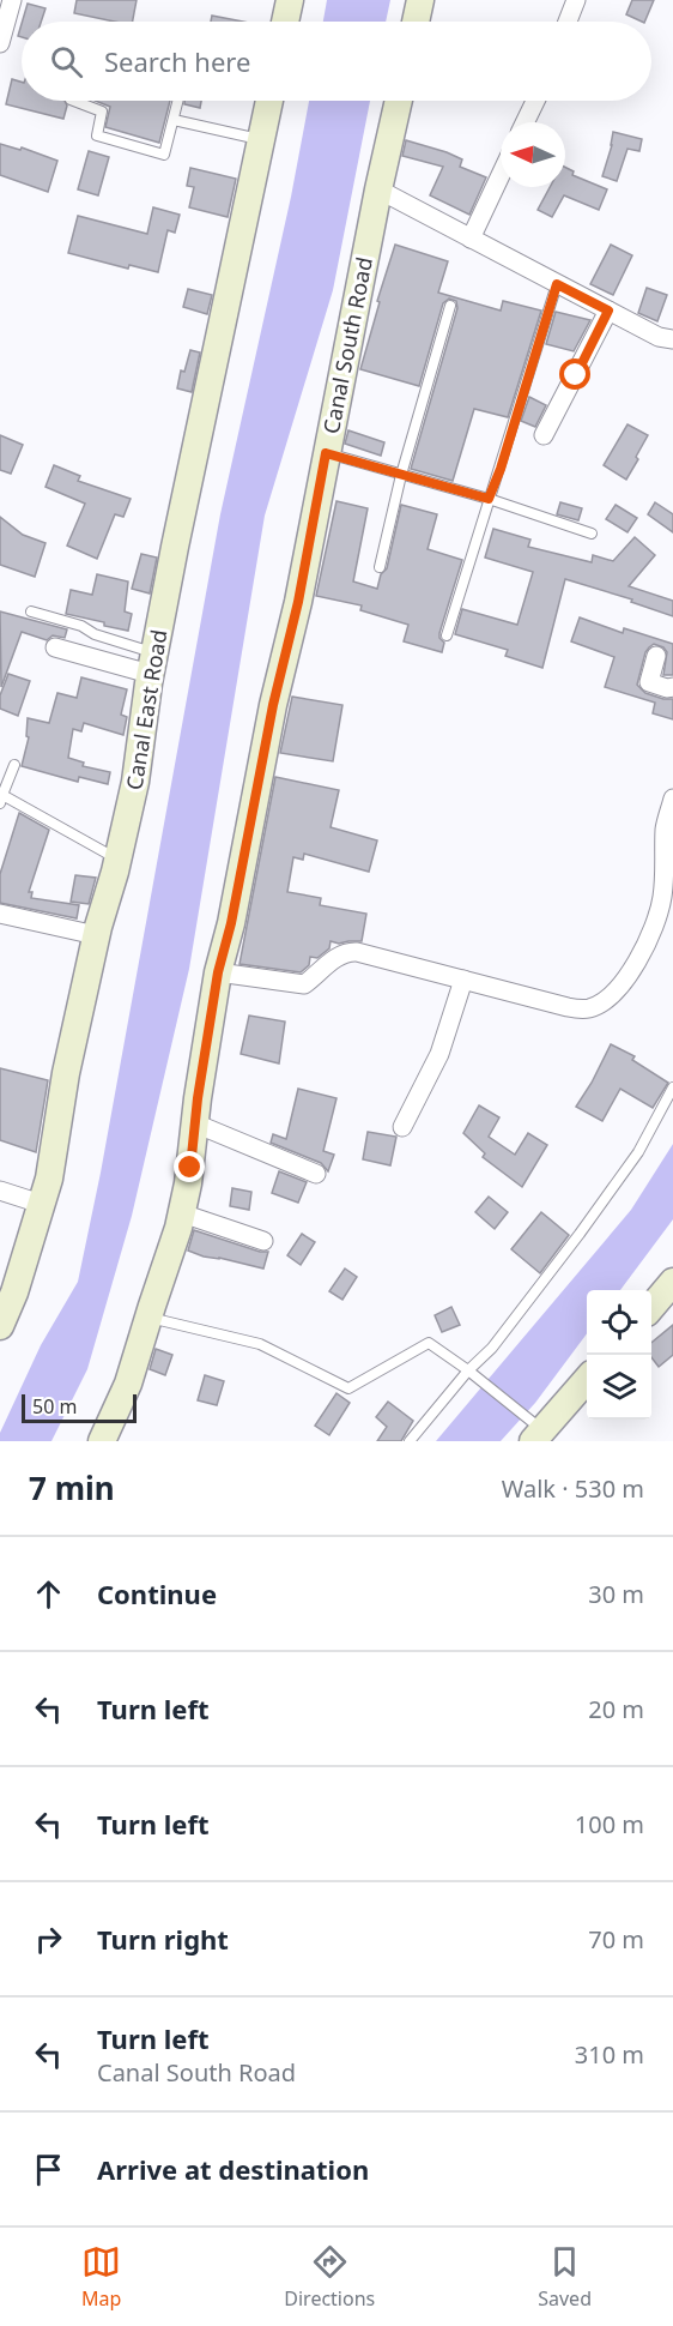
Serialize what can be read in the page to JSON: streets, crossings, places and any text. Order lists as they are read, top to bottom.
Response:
{
  "streets": {
    "street": ["Canal South Road", "Canal East Road"]
  },
  "scale_bar": "50 m",
  "north": "left",
  "page": {
    "search": "Search here",
    "scale": "50 m",
    "heading": ["7 min", "Walk · 530 m"],
    "list": [
      ["Continue", "30 m"],
      ["Turn left", "20 m"],
      ["Turn left", "100 m"],
      ["Turn right", "70 m"],
      ["Turn left", "Canal South Road", "310 m"],
      "Arrive at destination"
    ],
    "nav": ["Map", "Directions", "Saved"]
  }
}
